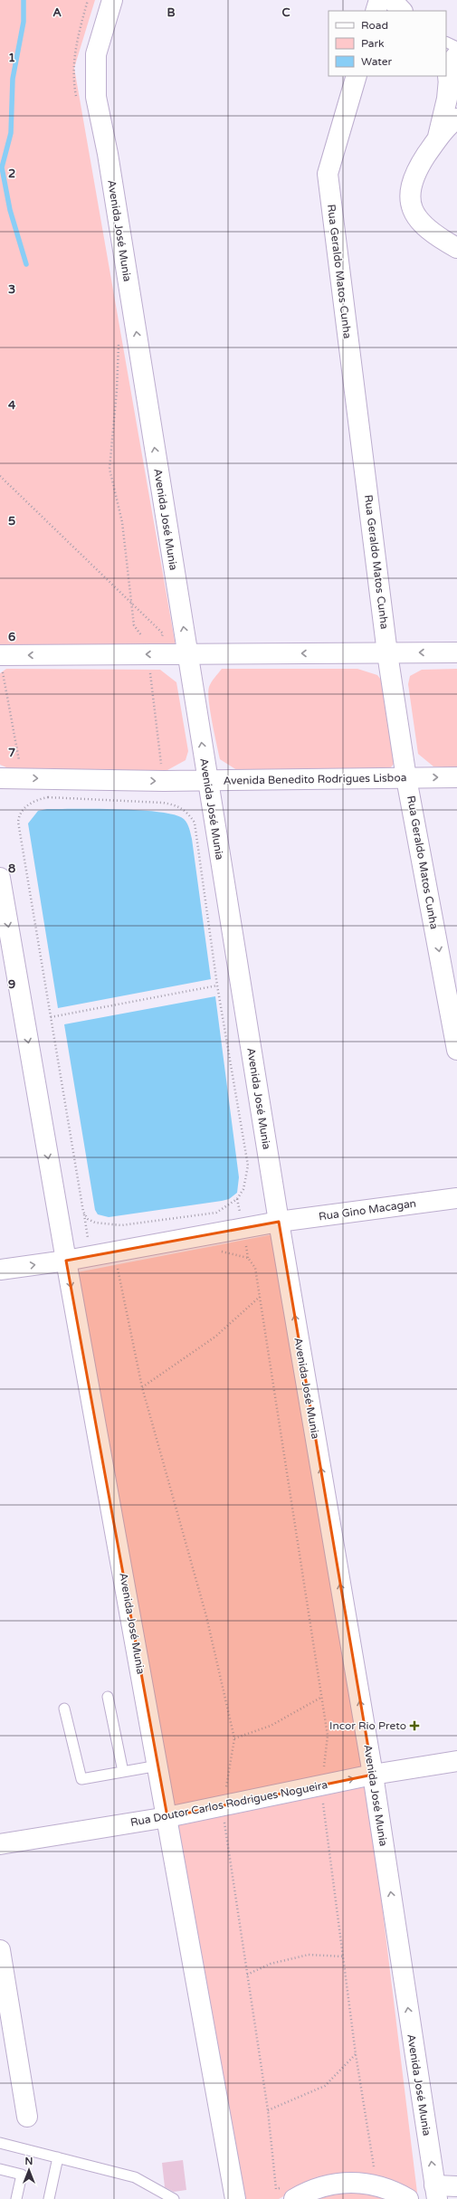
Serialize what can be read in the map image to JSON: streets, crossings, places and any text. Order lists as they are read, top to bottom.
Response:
{
  "streets": {
    "main road": [
      "Avenida José Munia",
      "Rua Geraldo Matos Cunha",
      "Avenida Benedito Rodrigues Lisboa",
      "Rua Gino Macagan",
      "Rua Doutor Carlos Rodrigues Nogueira"
    ]
  },
  "crossings": [
    ["Avenida José Munia", "Avenida Benedito Rodrigues Lisboa"],
    ["Avenida José Munia", "Rua Gino Macagan"],
    ["Avenida José Munia", "Rua Doutor Carlos Rodrigues Nogueira"],
    ["Rua Geraldo Matos Cunha", "Avenida Benedito Rodrigues Lisboa"]
  ],
  "places": {
    "health": ["Incor Rio Preto"]
  },
  "legend": ["Road", "Park", "Water"],
  "north": "top",
  "grid": {
    "columns": ["A", "B", "C"],
    "rows": [
      "1",
      "2",
      "3",
      "4",
      "5",
      "6",
      "7",
      "8",
      "9"
    ]
  }
}
